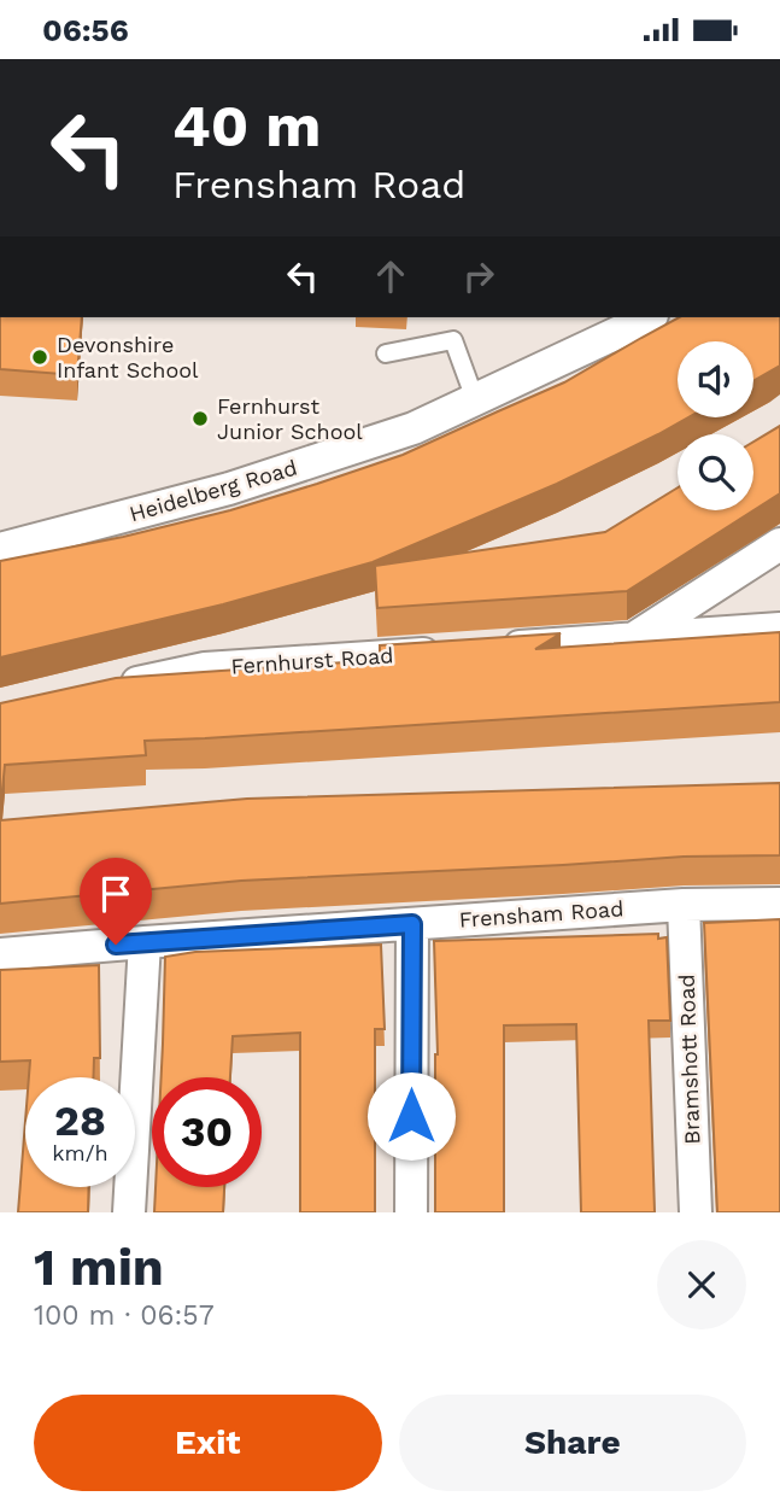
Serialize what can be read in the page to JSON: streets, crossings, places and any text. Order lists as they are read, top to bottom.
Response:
{
  "streets": {
    "street": [
      "Heidelberg Road",
      "Fernhurst Road",
      "Frensham Road",
      "Bramshott Road"
    ]
  },
  "crossings": [
    ["Frensham Road", "Bramshott Road"]
  ],
  "places": ["Devonshire Infant School", "Fernhurst Junior School"],
  "page": {
    "status": "06:56",
    "turn": ["40 m", "Frensham Road"],
    "speed": "28 km/h",
    "limit": "30",
    "heading": ["1 min", "100 m · 06:57"],
    "buttons": ["Exit", "Share"]
  }
}
